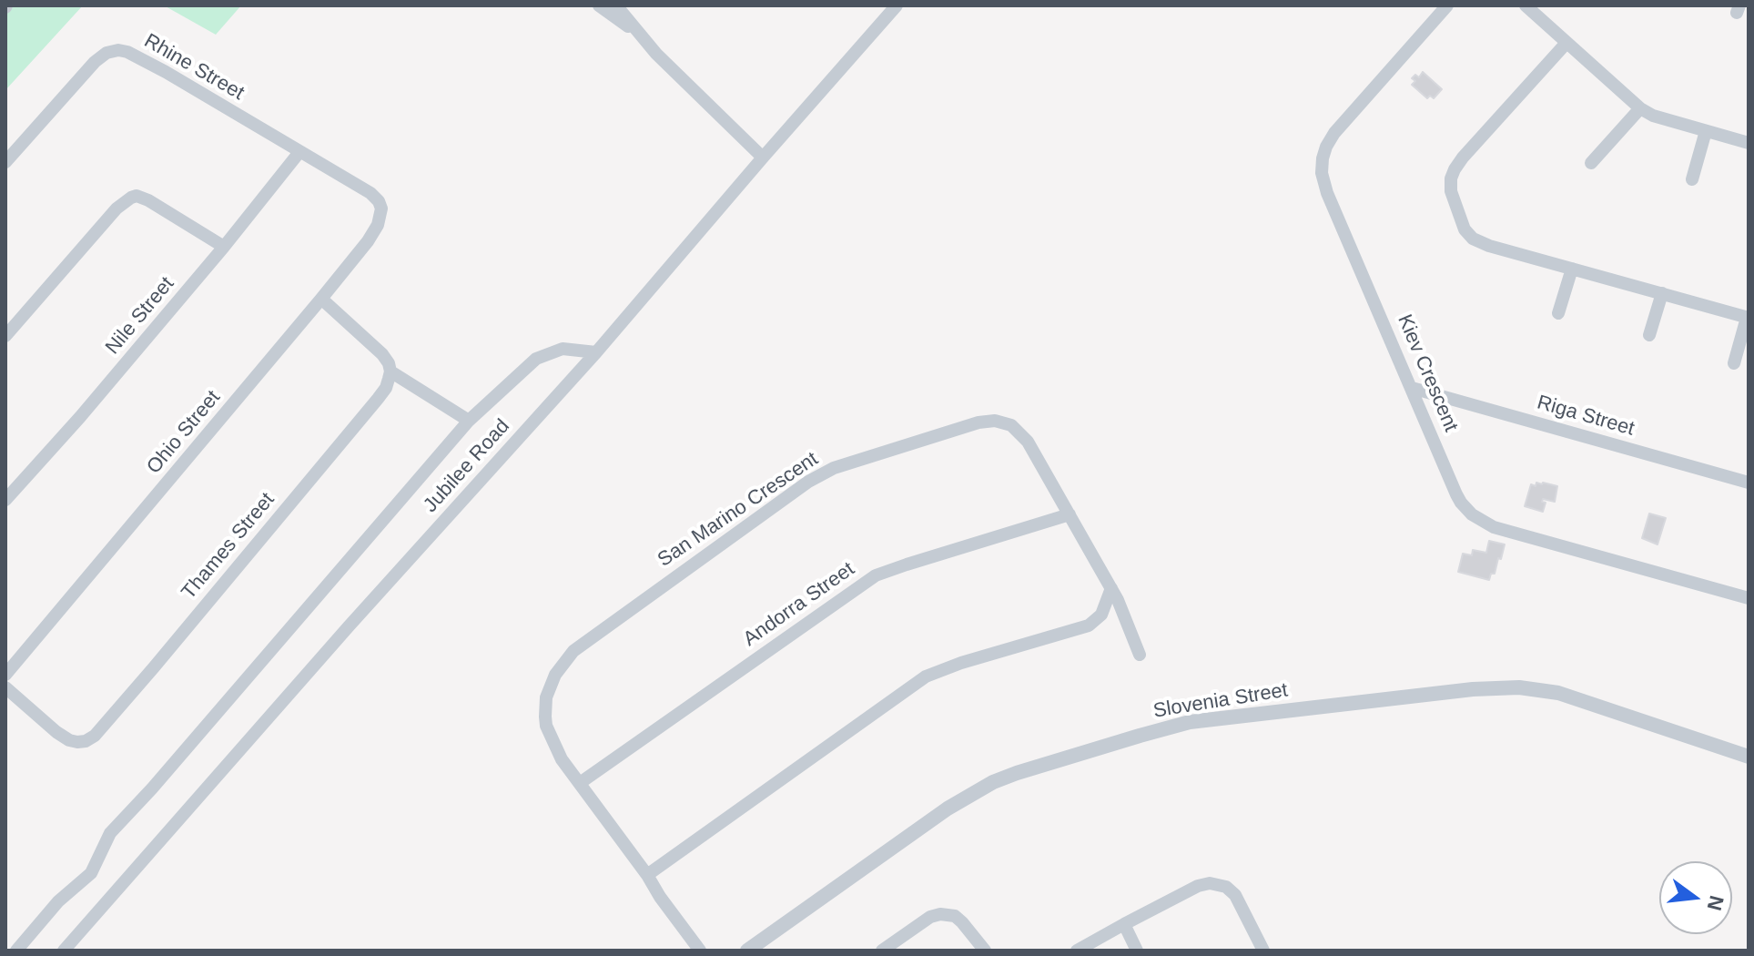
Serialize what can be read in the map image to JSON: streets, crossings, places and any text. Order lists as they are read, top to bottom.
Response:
{
  "streets": {
    "street": [
      "Rhine Street",
      "Nile Street",
      "Kiev Crescent",
      "Riga Street",
      "Ohio Street",
      "Jubilee Road",
      "San Marino Crescent",
      "Thames Street",
      "Andorra Street",
      "Slovenia Street"
    ]
  },
  "crossings": [
    ["Rhine Street", "Nile Street"],
    ["Rhine Street", "Ohio Street"],
    ["Kiev Crescent", "Riga Street"],
    ["San Marino Crescent", "Andorra Street"]
  ],
  "north": "right"
}
